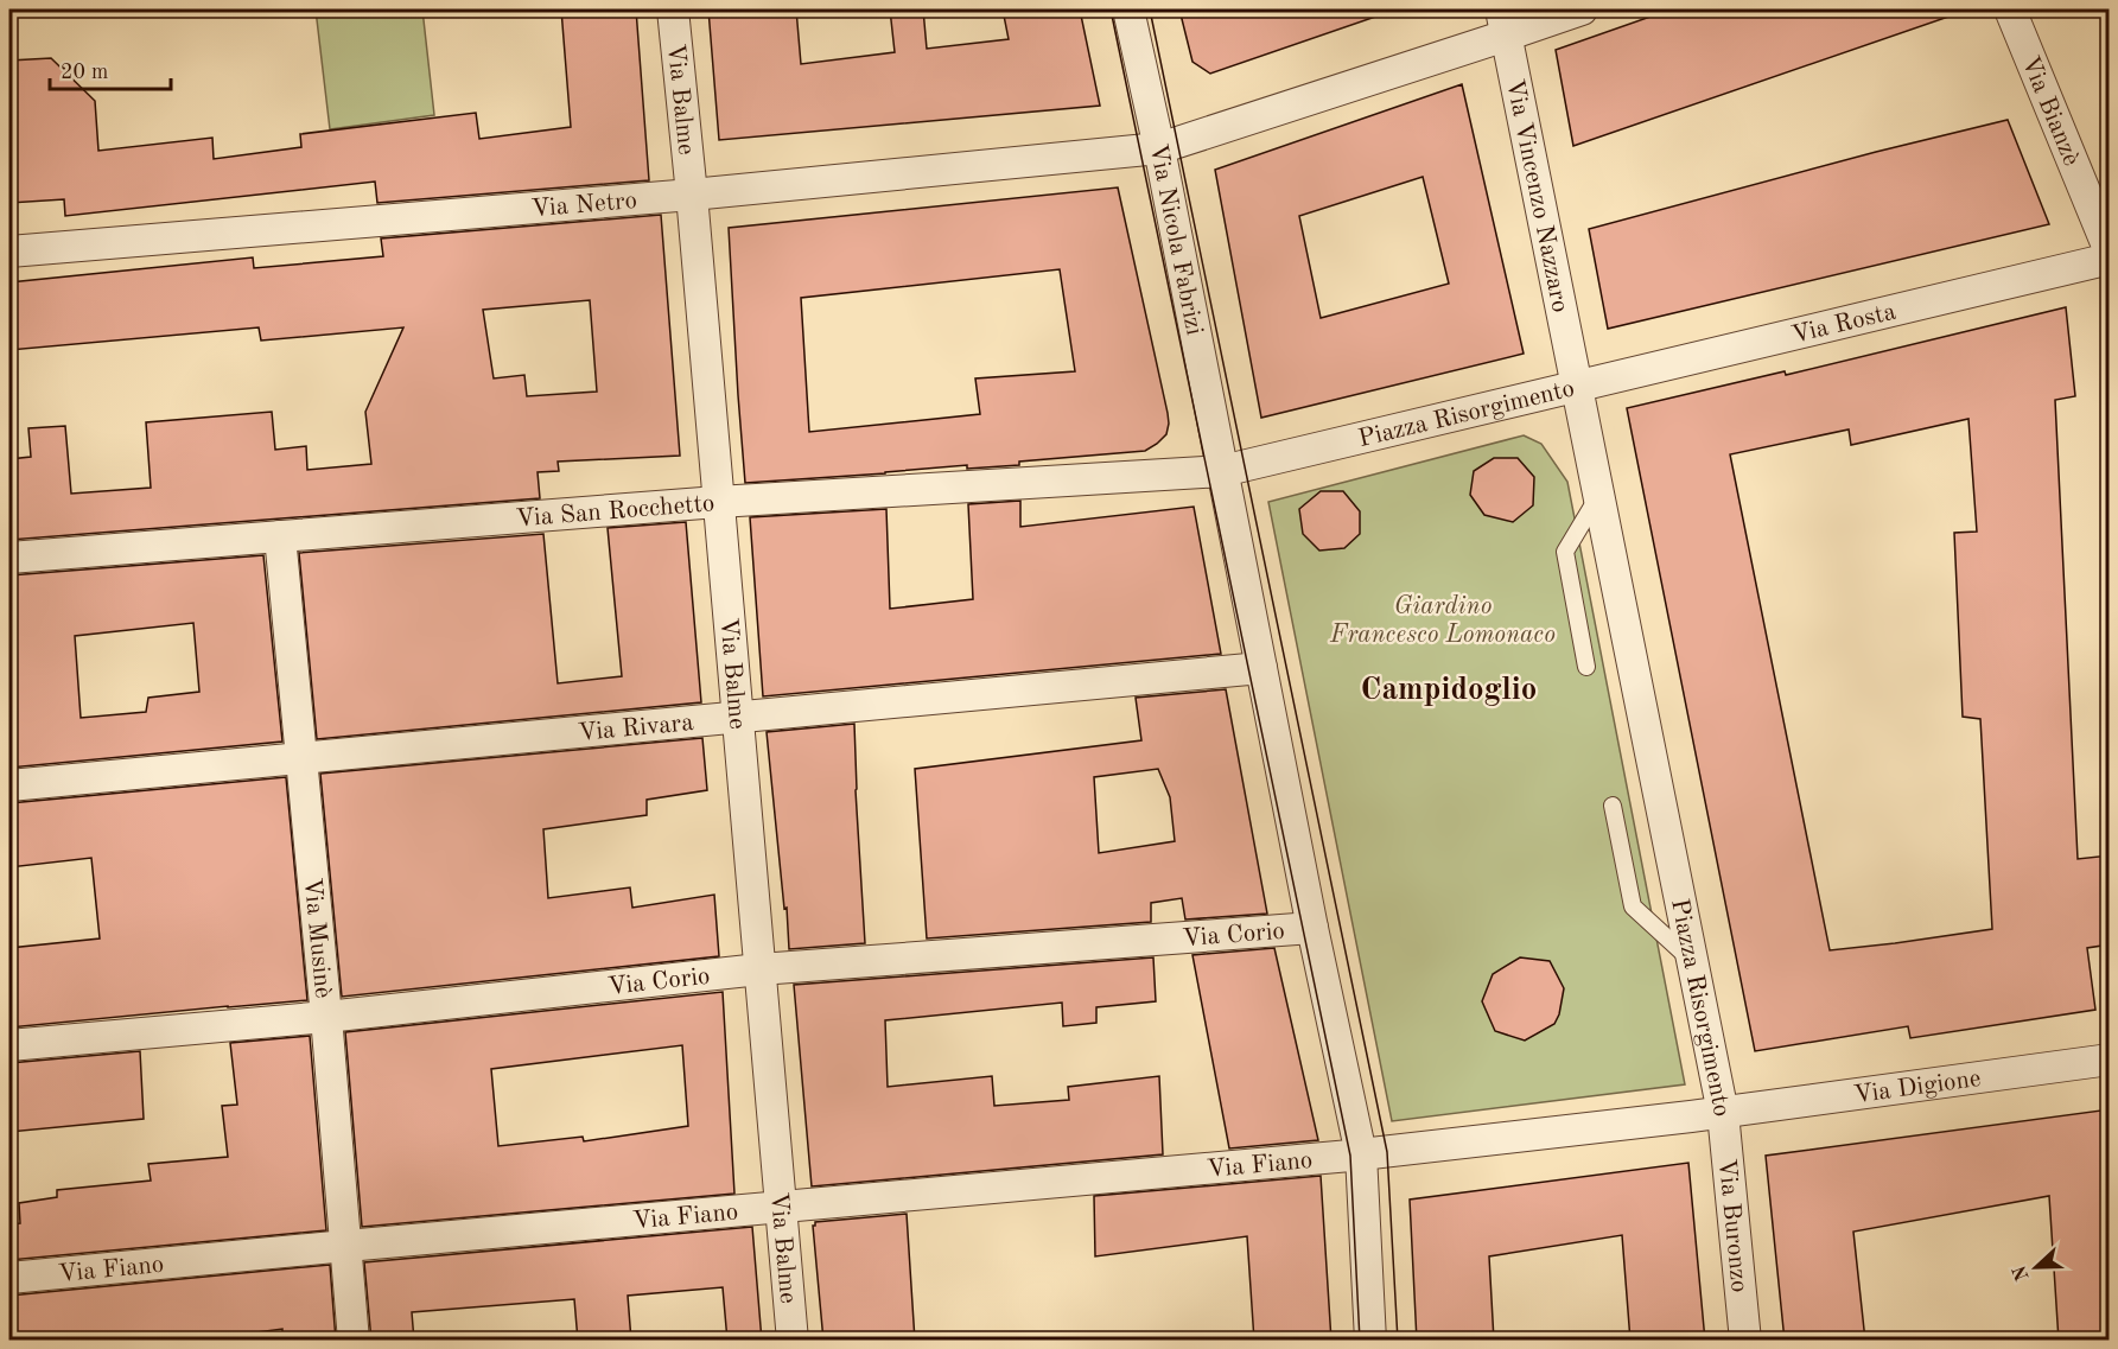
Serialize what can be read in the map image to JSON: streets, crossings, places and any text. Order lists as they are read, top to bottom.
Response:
{
  "streets": {
    "street": [
      "Via Balme",
      "Via Bianzè",
      "Via Vincenzo Nazzaro",
      "Via Netro",
      "Via Nicola Fabrizi",
      "Via Rosta",
      "Piazza Risorgimento",
      "Via San Rocchetto",
      "Via Rivara",
      "Via Corio",
      "Via Musinè",
      "Via Digione",
      "Via Fiano",
      "Via Buronzo"
    ]
  },
  "crossings": [
    ["Via Balme", "Via Netro"],
    ["Via Balme", "Via San Rocchetto"],
    ["Via Balme", "Via Rivara"],
    ["Via Balme", "Via Corio"],
    ["Via Balme", "Via Fiano"],
    ["Via Vincenzo Nazzaro", "Via Netro"],
    ["Via Vincenzo Nazzaro", "Via Rosta"],
    ["Via Vincenzo Nazzaro", "Piazza Risorgimento"],
    ["Via Netro", "Via Nicola Fabrizi"],
    ["Via Nicola Fabrizi", "Piazza Risorgimento"],
    ["Via Nicola Fabrizi", "Via San Rocchetto"],
    ["Via Rosta", "Piazza Risorgimento"],
    ["Piazza Risorgimento", "Via San Rocchetto"],
    ["Piazza Risorgimento", "Via Digione"],
    ["Piazza Risorgimento", "Via Fiano"],
    ["Piazza Risorgimento", "Via Buronzo"],
    ["Via San Rocchetto", "Via Musinè"],
    ["Via Rivara", "Via Musinè"],
    ["Via Corio", "Via Musinè"],
    ["Via Musinè", "Via Fiano"],
    ["Via Digione", "Via Buronzo"]
  ],
  "districts": ["Campidoglio"],
  "parks": ["Giardino Francesco Lomonaco"],
  "scale_bar": "20 m",
  "north": "left"
}
